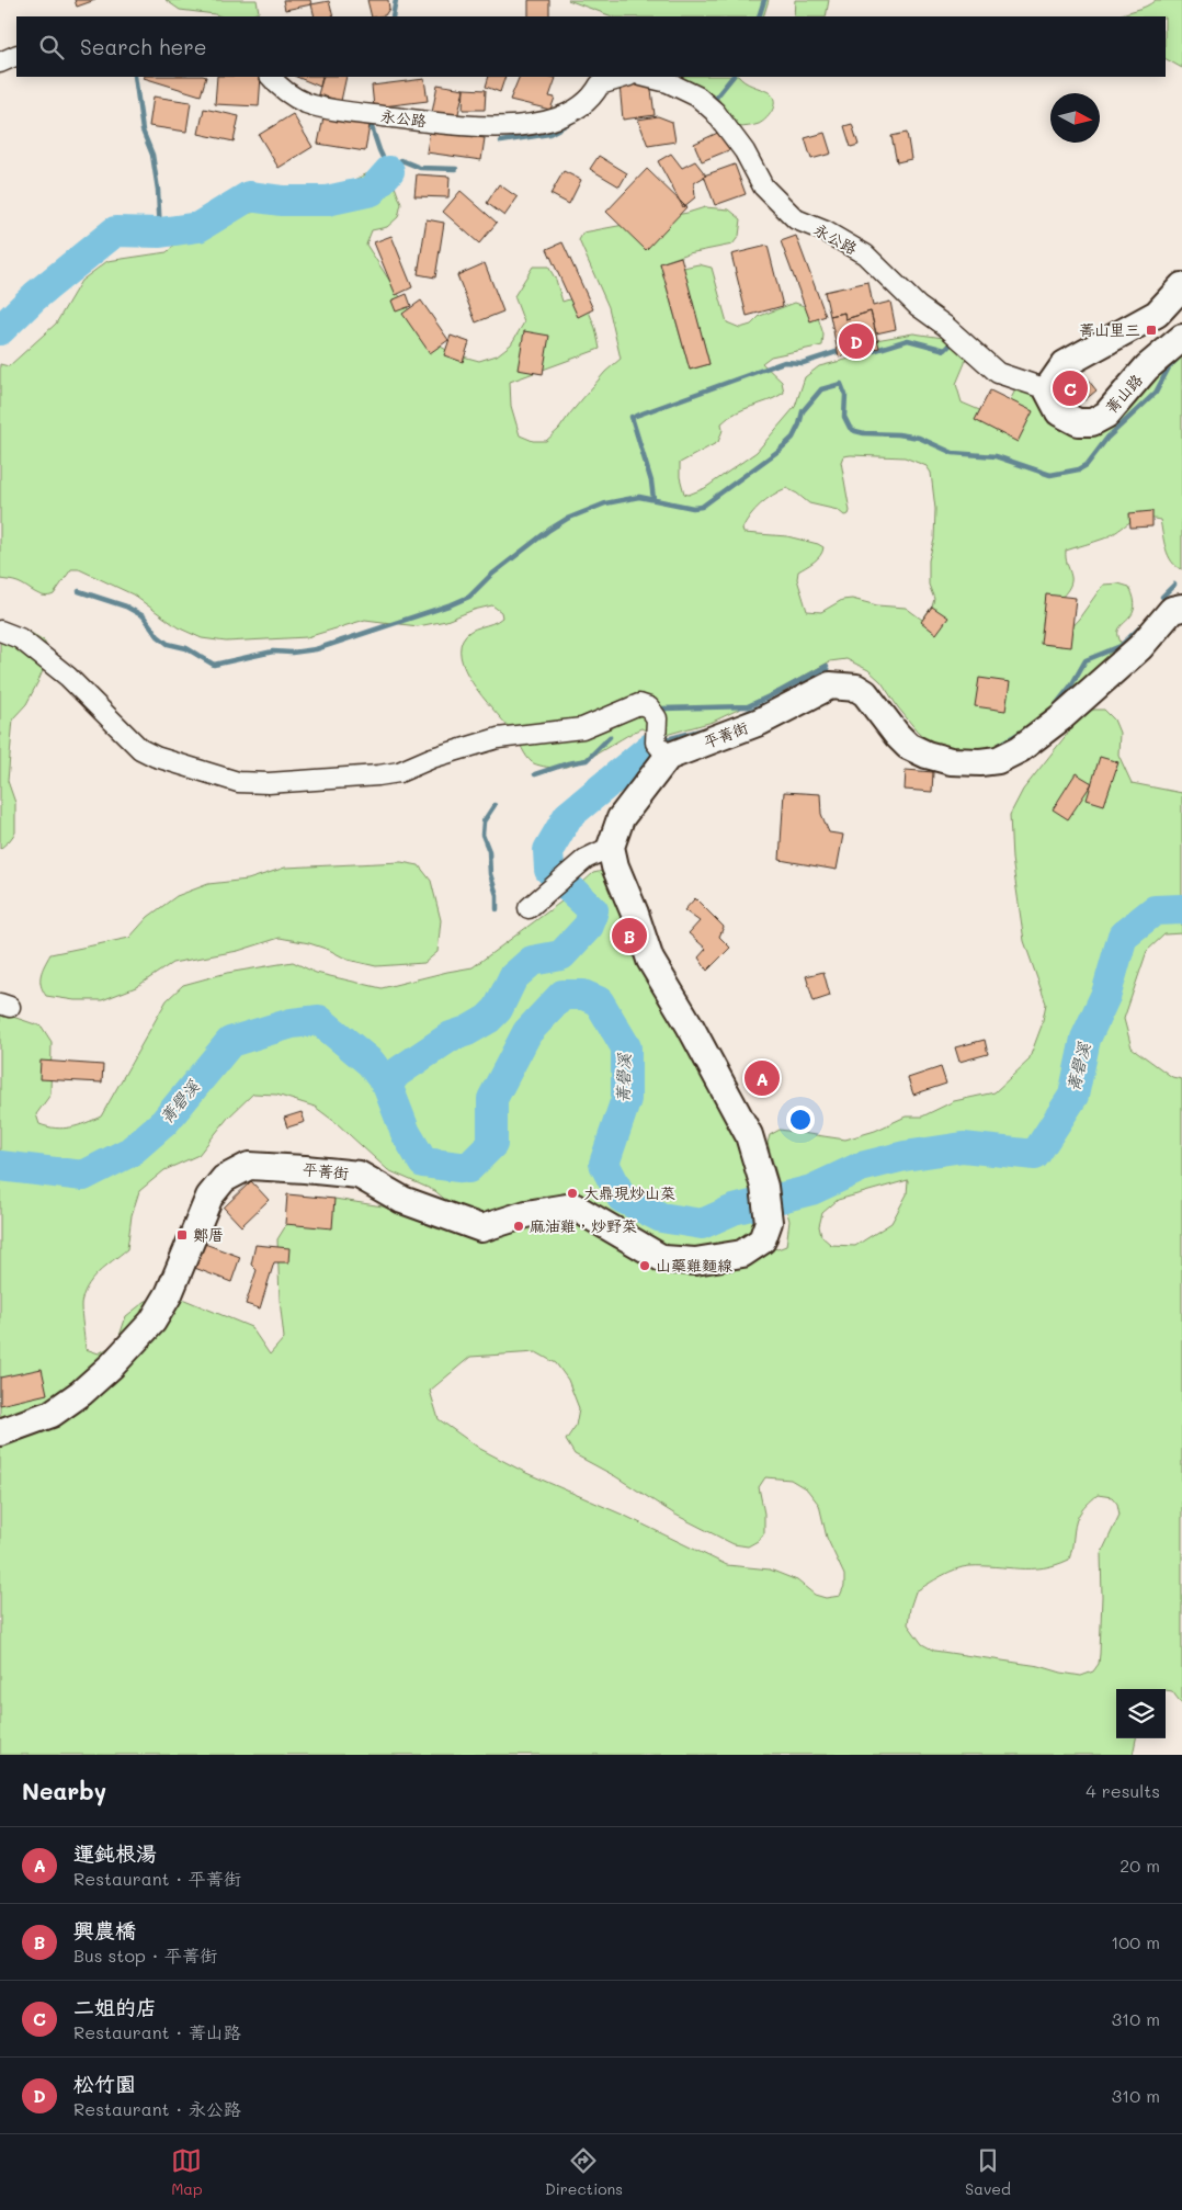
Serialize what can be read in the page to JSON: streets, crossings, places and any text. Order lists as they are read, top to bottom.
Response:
{
  "streets": {
    "street": ["永公路", "菁山路", "平菁街"]
  },
  "crossings": [
    ["永公路", "菁山路"]
  ],
  "water": ["菁礐溪"],
  "places": {
    "transit": ["菁山里三", "鄭厝"],
    "other": ["大鼎現炒山菜", "麻油雞，炒野菜", "山藥雞麵線"]
  },
  "north": "right",
  "page": {
    "search": "Search here",
    "pins": [
      "D",
      "C",
      "B",
      "A"
    ],
    "heading": ["Nearby", "4 results"],
    "list": [
      {
        "mark": "A",
        "name": "運鈍根湯",
        "note": "Restaurant · 平菁街",
        "value": "20 m"
      },
      {
        "mark": "B",
        "name": "興農橋",
        "note": "Bus stop · 平菁街",
        "value": "100 m"
      },
      {
        "mark": "C",
        "name": "二姐的店",
        "note": "Restaurant · 菁山路",
        "value": "310 m"
      },
      {
        "mark": "D",
        "name": "松竹園",
        "note": "Restaurant · 永公路",
        "value": "310 m"
      }
    ],
    "nav": ["Map", "Directions", "Saved"]
  }
}
